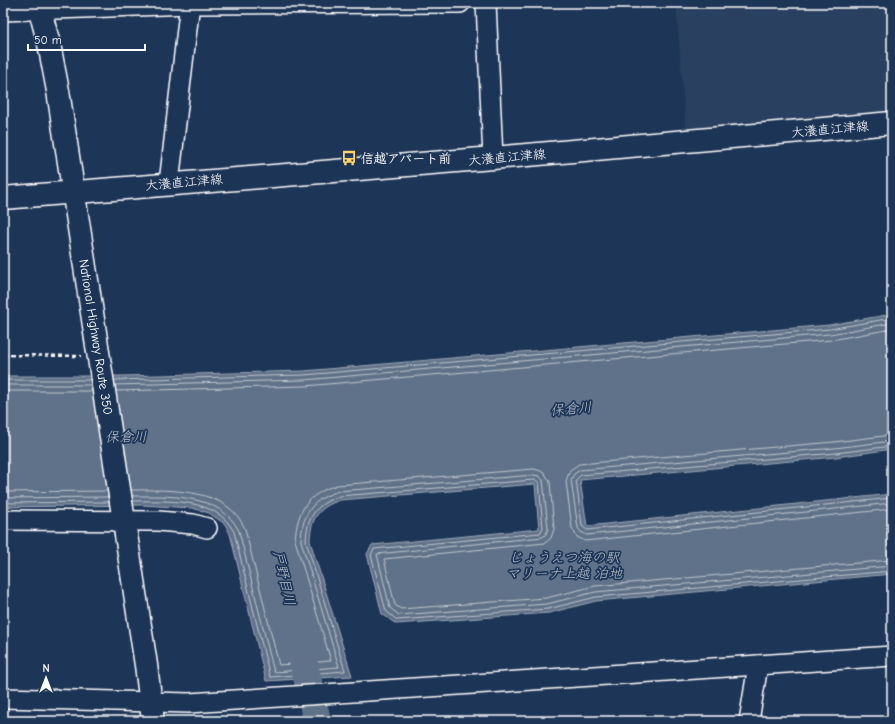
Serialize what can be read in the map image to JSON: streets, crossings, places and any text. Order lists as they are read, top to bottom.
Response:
{
  "streets": {
    "main road": ["大瀁直江津線", "National Highway Route 350"]
  },
  "crossings": [
    ["大瀁直江津線", "National Highway Route 350"]
  ],
  "water": ["保倉川", "じょうえつ海の駅 マリーナ上越 泊地", "戸野目川"],
  "places": {
    "bus stop": ["信越アパート前"]
  },
  "scale_bar": "50 m",
  "north": "top"
}
